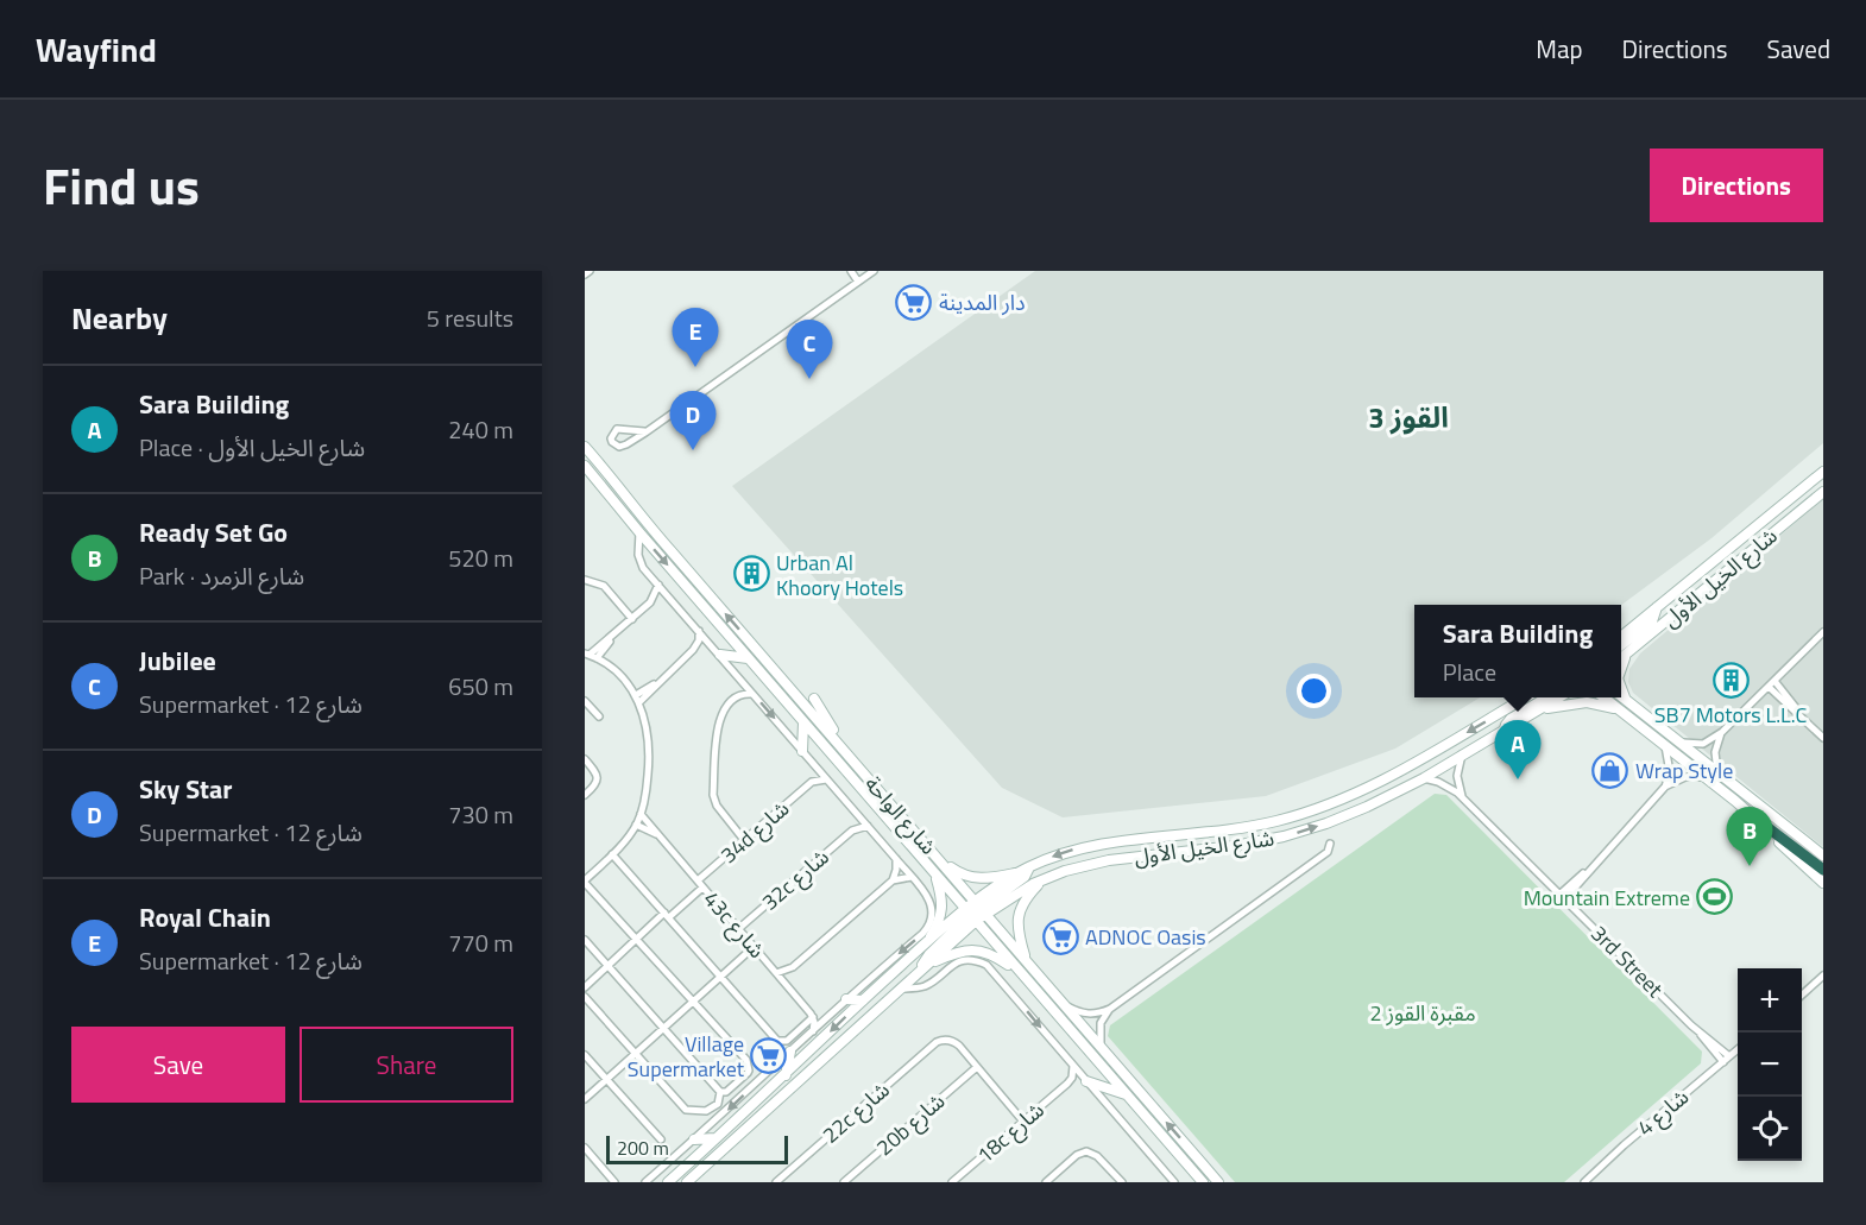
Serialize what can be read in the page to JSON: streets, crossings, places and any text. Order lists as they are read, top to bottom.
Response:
{
  "streets": {
    "main road": ["شارع الخيل الأول", "شارع الواحة"],
    "street": [
      "34d شارع",
      "32c شارع",
      "43c شارع",
      "3rd Street",
      "22c شارع",
      "شارع 4",
      "20b شارع",
      "18c شارع"
    ]
  },
  "crossings": [
    ["شارع الخيل الأول", "شارع الواحة"],
    ["شارع الخيل الأول", "3rd Street"],
    ["34d شارع", "43c شارع"],
    ["32c شارع", "43c شارع"],
    ["22c شارع", "20b شارع"]
  ],
  "districts": ["القوز 3"],
  "parks": ["مقبرة القوز 2"],
  "places": {
    "supermarket": ["دار المدينة", "ADNOC Oasis", "Village Supermarket"],
    "building": ["Urban Al Khoory Hotels", "SB7 Motors L.L.C"],
    "shop": ["Wrap Style"],
    "sports": ["Mountain Extreme"]
  },
  "scale_bar": "200 m",
  "page": {
    "header": "Wayfind",
    "nav": ["Map", "Directions", "Saved"],
    "title": "Find us",
    "buttons": [
      "Directions",
      ["Save", "Share"]
    ],
    "heading": ["Nearby", "5 results"],
    "pins": [
      "E",
      "C",
      "D",
      "A",
      "B"
    ],
    "list": [
      {
        "mark": "A",
        "name": "Sara Building",
        "note": "Place · شارع الخيل الأول",
        "value": "240 m"
      },
      {
        "mark": "B",
        "name": "Ready Set Go",
        "note": "Park · شارع الزمرد",
        "value": "520 m"
      },
      {
        "mark": "C",
        "name": "Jubilee",
        "note": "Supermarket · شارع 12",
        "value": "650 m"
      },
      {
        "mark": "D",
        "name": "Sky Star",
        "note": "Supermarket · شارع 12",
        "value": "730 m"
      },
      {
        "mark": "E",
        "name": "Royal Chain",
        "note": "Supermarket · شارع 12",
        "value": "770 m"
      }
    ],
    "popup": ["Sara Building", "Place"],
    "map_buttons": ["+", "−"],
    "scale": "200 m"
  }
}
